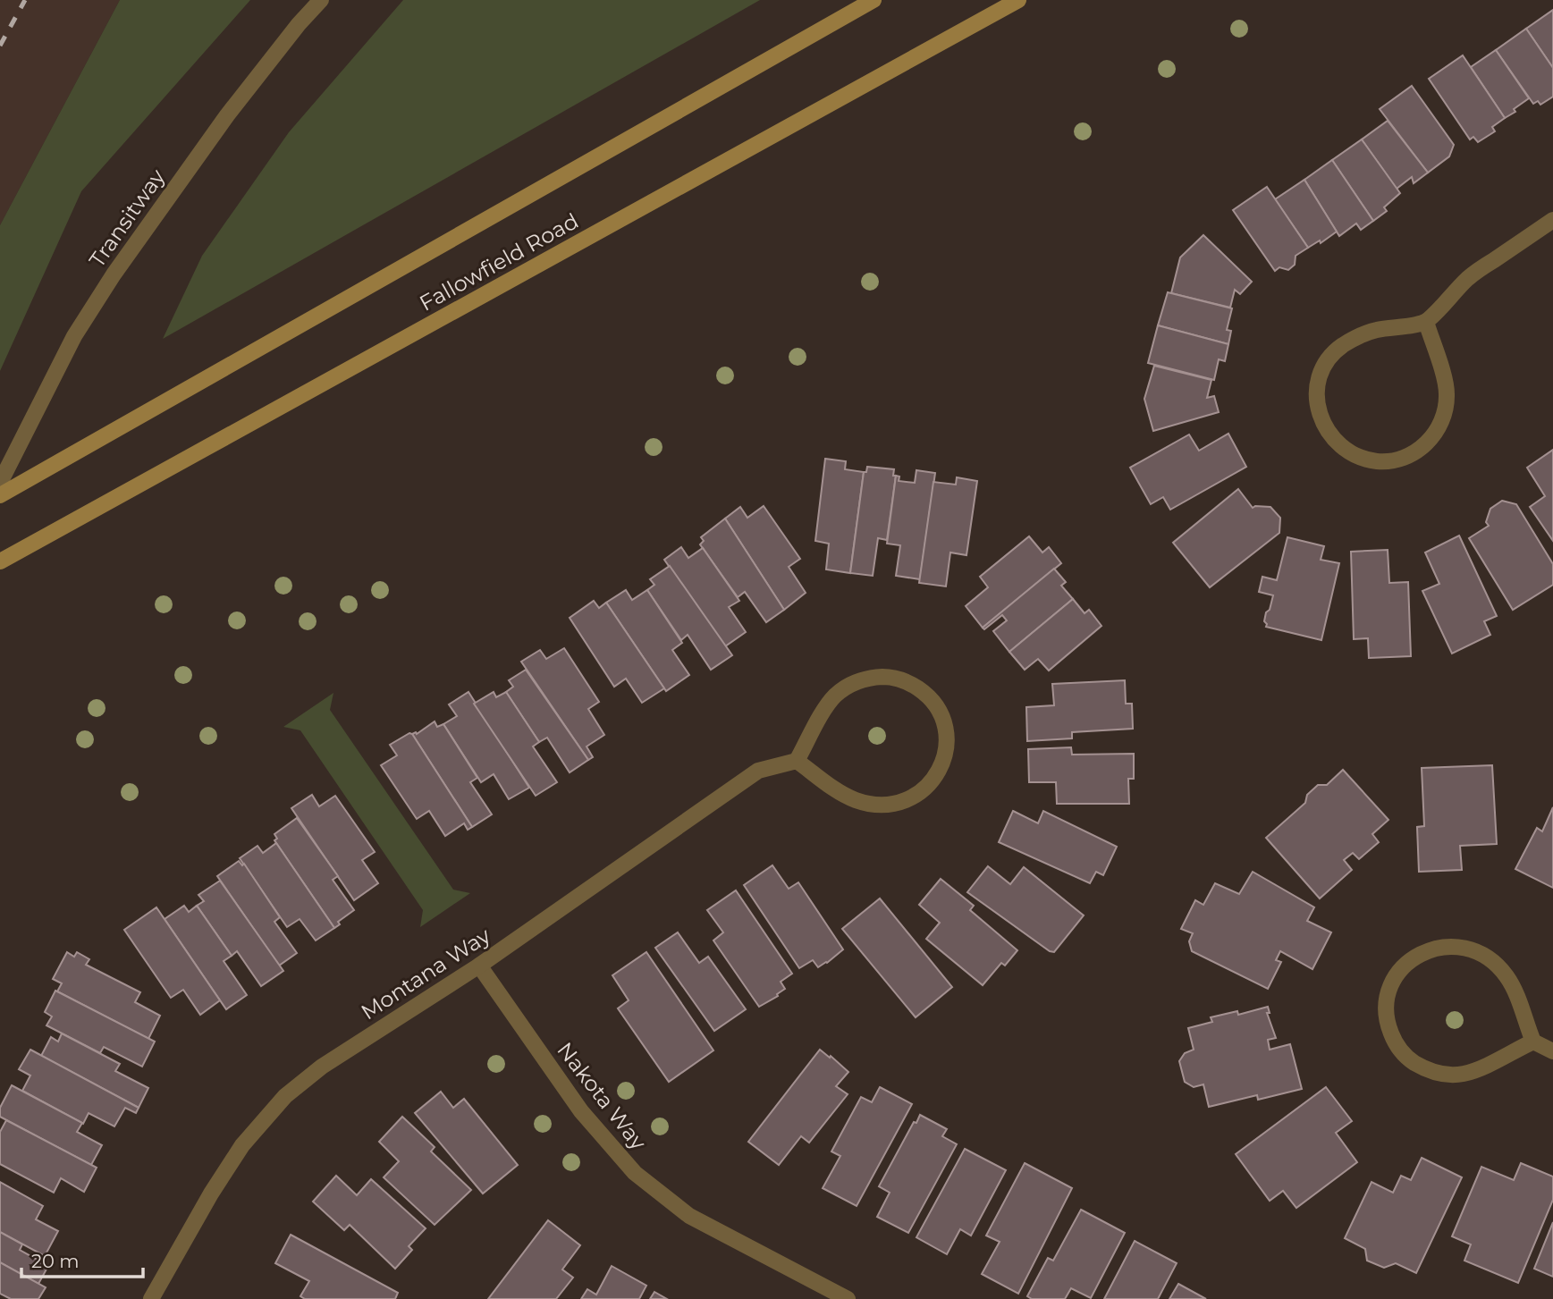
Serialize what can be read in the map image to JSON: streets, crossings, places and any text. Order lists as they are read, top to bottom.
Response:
{
  "streets": {
    "main road": ["Fallowfield Road"],
    "street": ["Transitway", "Montana Way", "Nakota Way"]
  },
  "crossings": [
    ["Montana Way", "Nakota Way"]
  ],
  "scale_bar": "20 m"
}
